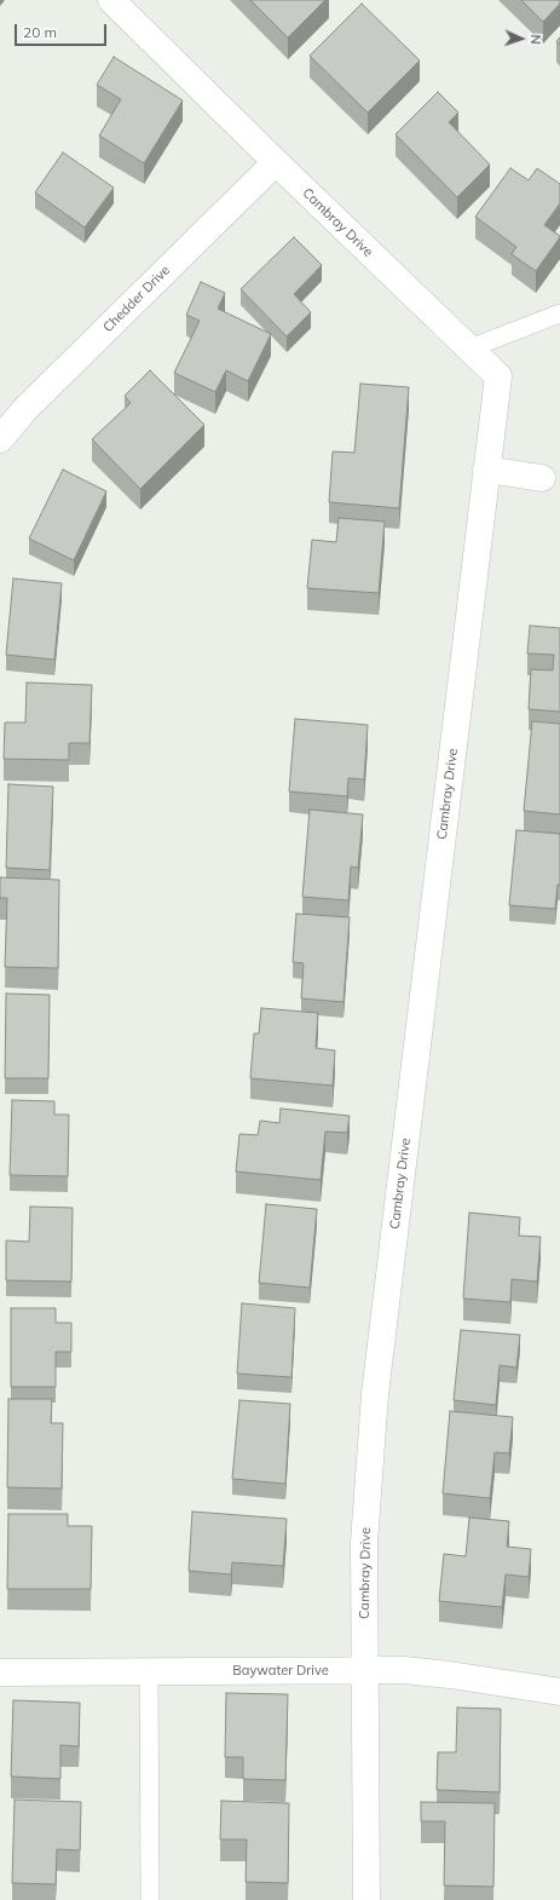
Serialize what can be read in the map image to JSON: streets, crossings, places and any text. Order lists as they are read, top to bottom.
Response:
{
  "streets": {
    "street": ["Cambray Drive", "Chedder Drive", "Baywater Drive"]
  },
  "crossings": [
    ["Cambray Drive", "Chedder Drive"],
    ["Cambray Drive", "Baywater Drive"]
  ],
  "scale_bar": "20 m",
  "north": "right"
}
